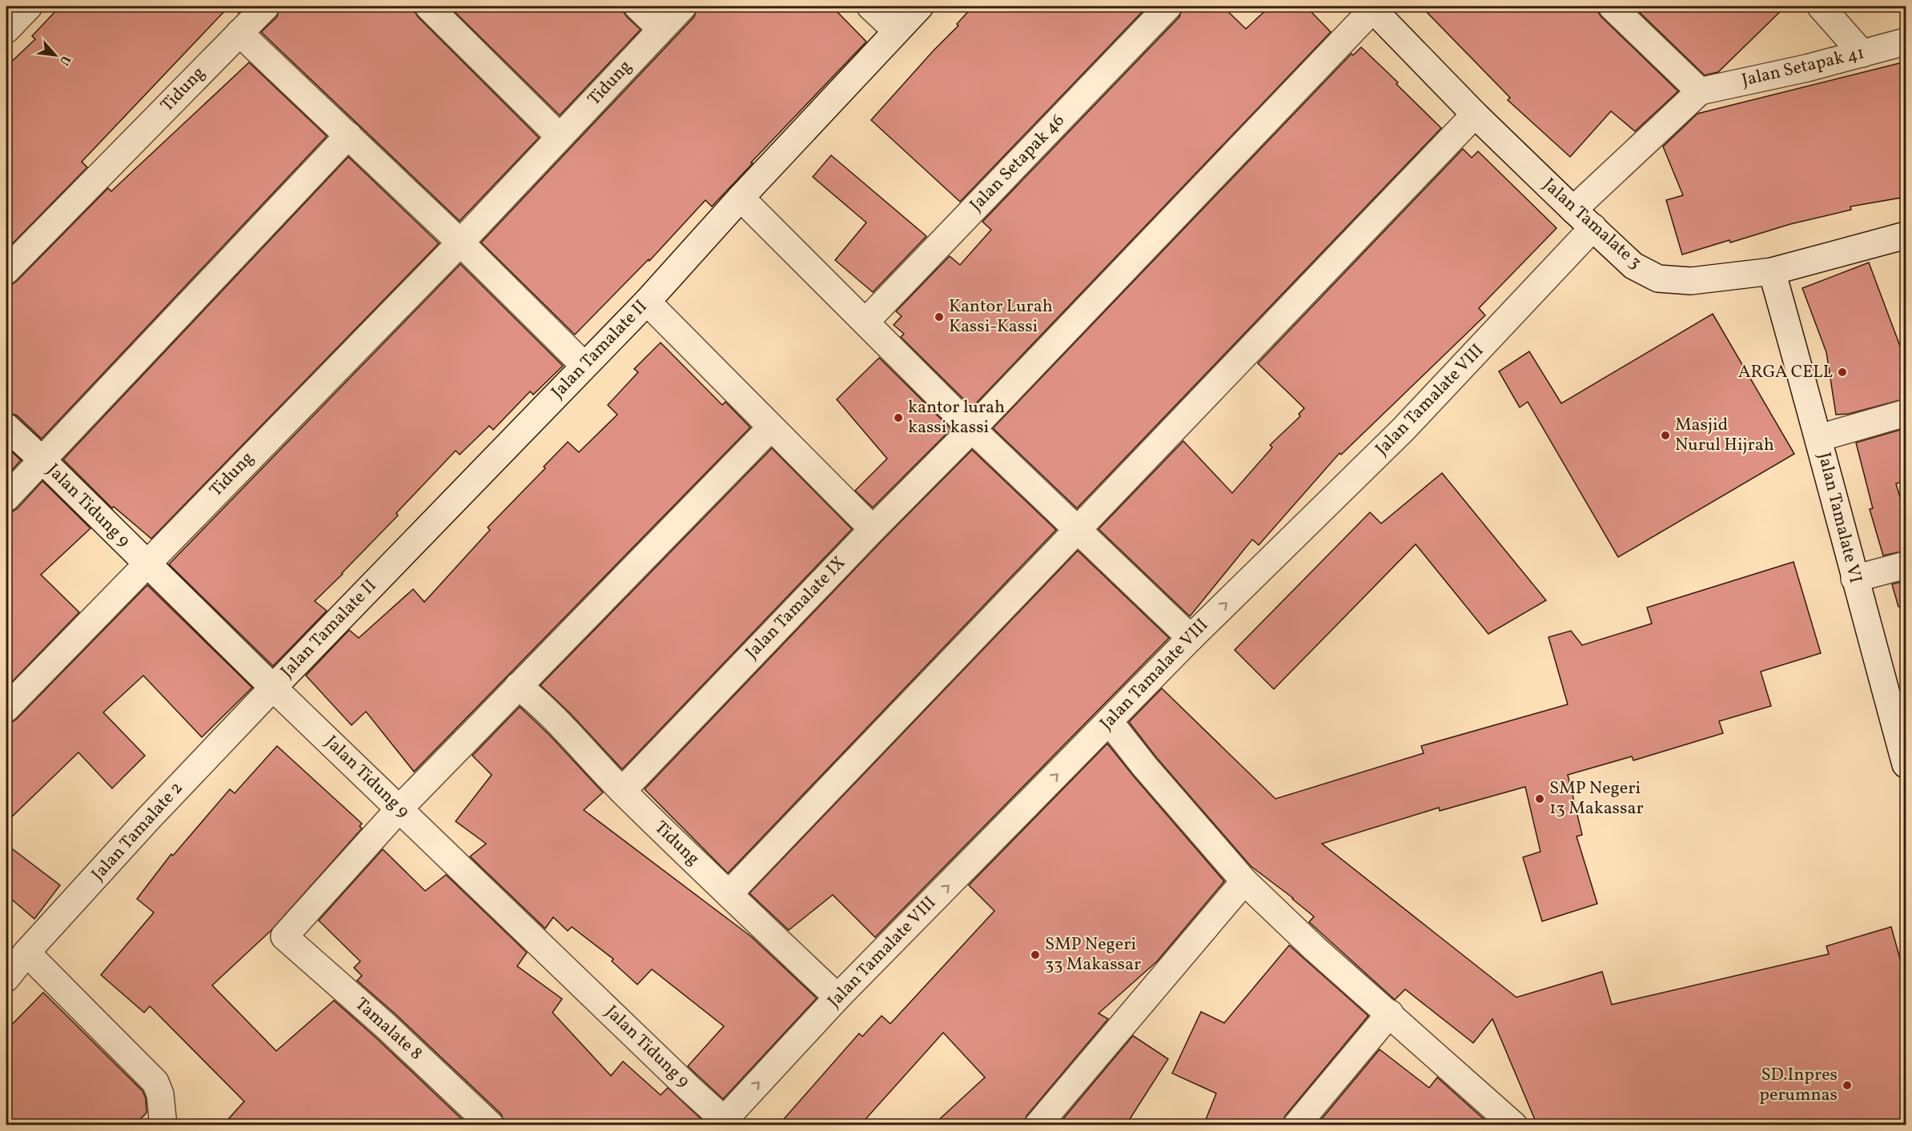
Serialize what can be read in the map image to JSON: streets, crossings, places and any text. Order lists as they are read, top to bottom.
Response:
{
  "streets": {
    "street": [
      "Jalan Setapak 41",
      "Tidung",
      "Jalan Setapak 46",
      "Jalan Tamalate 3",
      "Jalan Tamalate II",
      "Jalan Tamalate VIII",
      "Jalan Tidung 9",
      "Jalan Tamalate VI",
      "Jalan Tamalate IX",
      "Jalan Tamalate 2",
      "Tamalate 8"
    ]
  },
  "crossings": [
    ["Tidung", "Jalan Tamalate VIII"],
    ["Tidung", "Jalan Tidung 9"],
    ["Tidung", "Jalan Tamalate IX"],
    ["Jalan Tamalate 3", "Jalan Tamalate VIII"],
    ["Jalan Tamalate 3", "Jalan Tamalate VI"],
    ["Jalan Tamalate 3", "Jalan Tamalate IX"],
    ["Jalan Tamalate II", "Jalan Tidung 9"],
    ["Jalan Tamalate II", "Jalan Tamalate 2"],
    ["Jalan Tamalate VIII", "Jalan Tidung 9"],
    ["Jalan Tidung 9", "Jalan Tamalate 2"],
    ["Jalan Tidung 9", "Tamalate 8"]
  ],
  "places": [
    "Kantor Lurah Kassi-Kassi",
    "ARGA CELL",
    "kantor lurah kassi kassi",
    "Masjid Nurul Hijrah",
    "SMP Negeri 13 Makassar",
    "SMP Negeri 33 Makassar",
    "SD.Inpres perumnas"
  ],
  "north": "bottom right"
}
